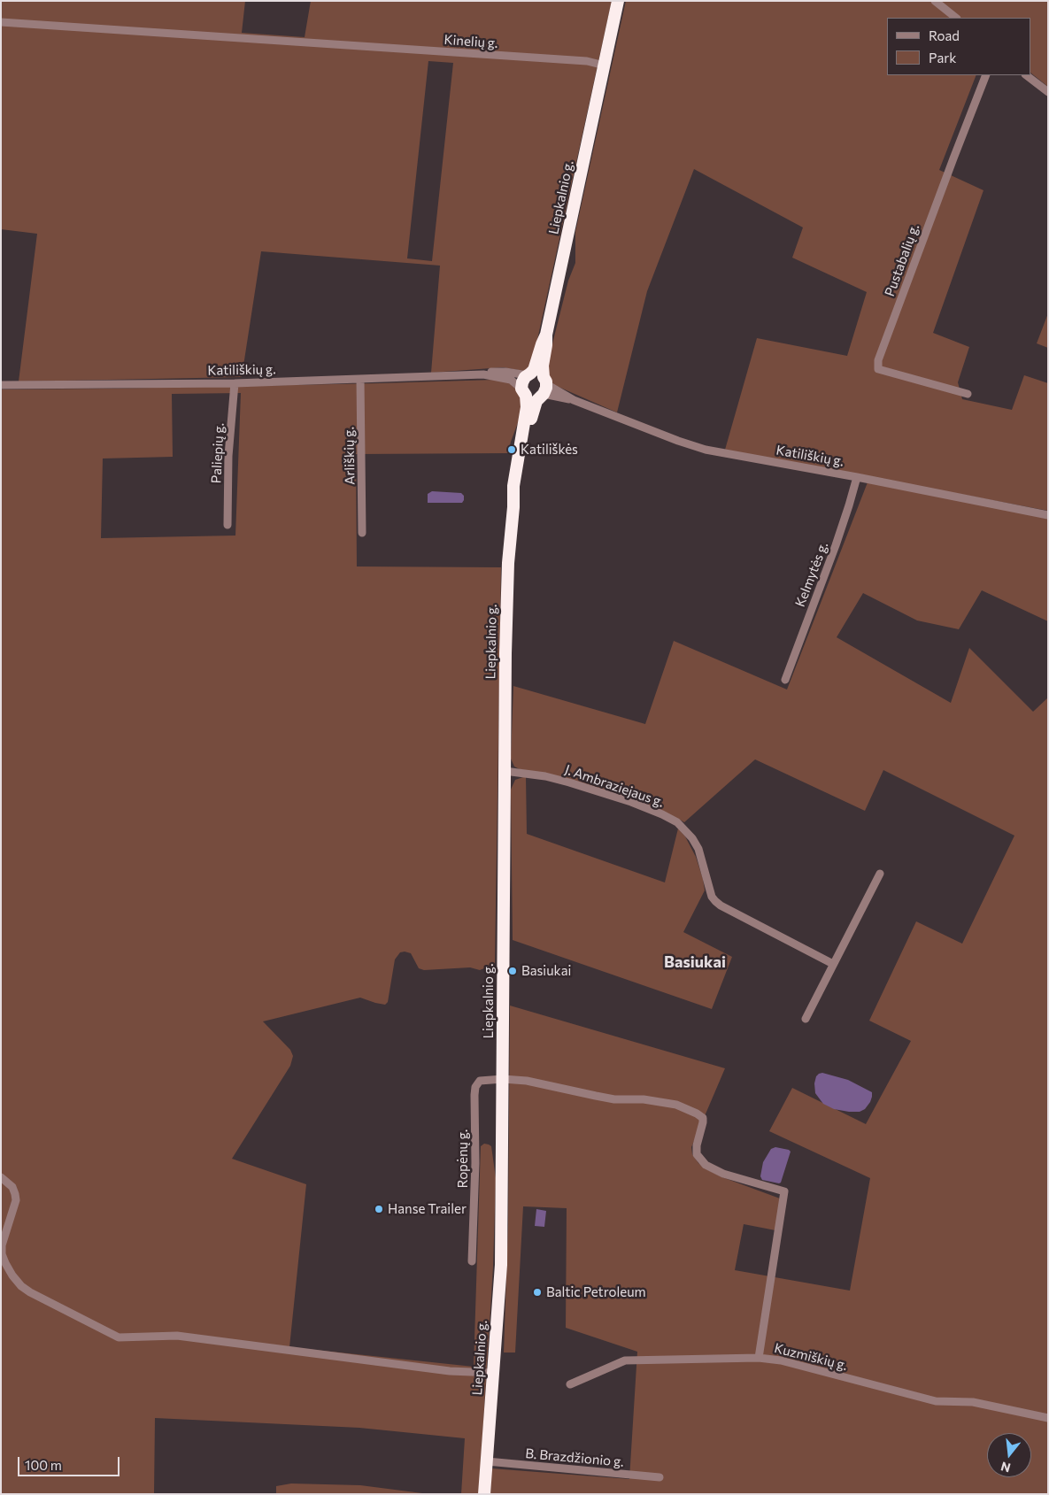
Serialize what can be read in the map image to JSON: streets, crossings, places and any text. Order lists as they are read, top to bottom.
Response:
{
  "streets": {
    "highway": ["Liepkalnio g."],
    "street": [
      "Kinelių g.",
      "Pustabalių g.",
      "Katiliškių g.",
      "Paliepių g.",
      "Arliškių g.",
      "Kelmytės g.",
      "J. Ambraziejaus g.",
      "Ropėnų g.",
      "Kuzmiškių g.",
      "B. Brazdžionio g."
    ]
  },
  "crossings": [
    ["Kinelių g.", "Liepkalnio g."],
    ["Liepkalnio g.", "Katiliškių g."],
    ["Liepkalnio g.", "J. Ambraziejaus g."],
    ["Liepkalnio g.", "Ropėnų g."],
    ["Liepkalnio g.", "B. Brazdžionio g."],
    ["Katiliškių g.", "Paliepių g."],
    ["Katiliškių g.", "Arliškių g."],
    ["Katiliškių g.", "Kelmytės g."],
    ["Ropėnų g.", "Kuzmiškių g."]
  ],
  "districts": ["Basiukai"],
  "places": [
    "Katiliškės",
    "Basiukai",
    "Hanse Trailer",
    "Baltic Petroleum"
  ],
  "legend": ["Road", "Park"],
  "scale_bar": "100 m",
  "north": "bottom"
}
